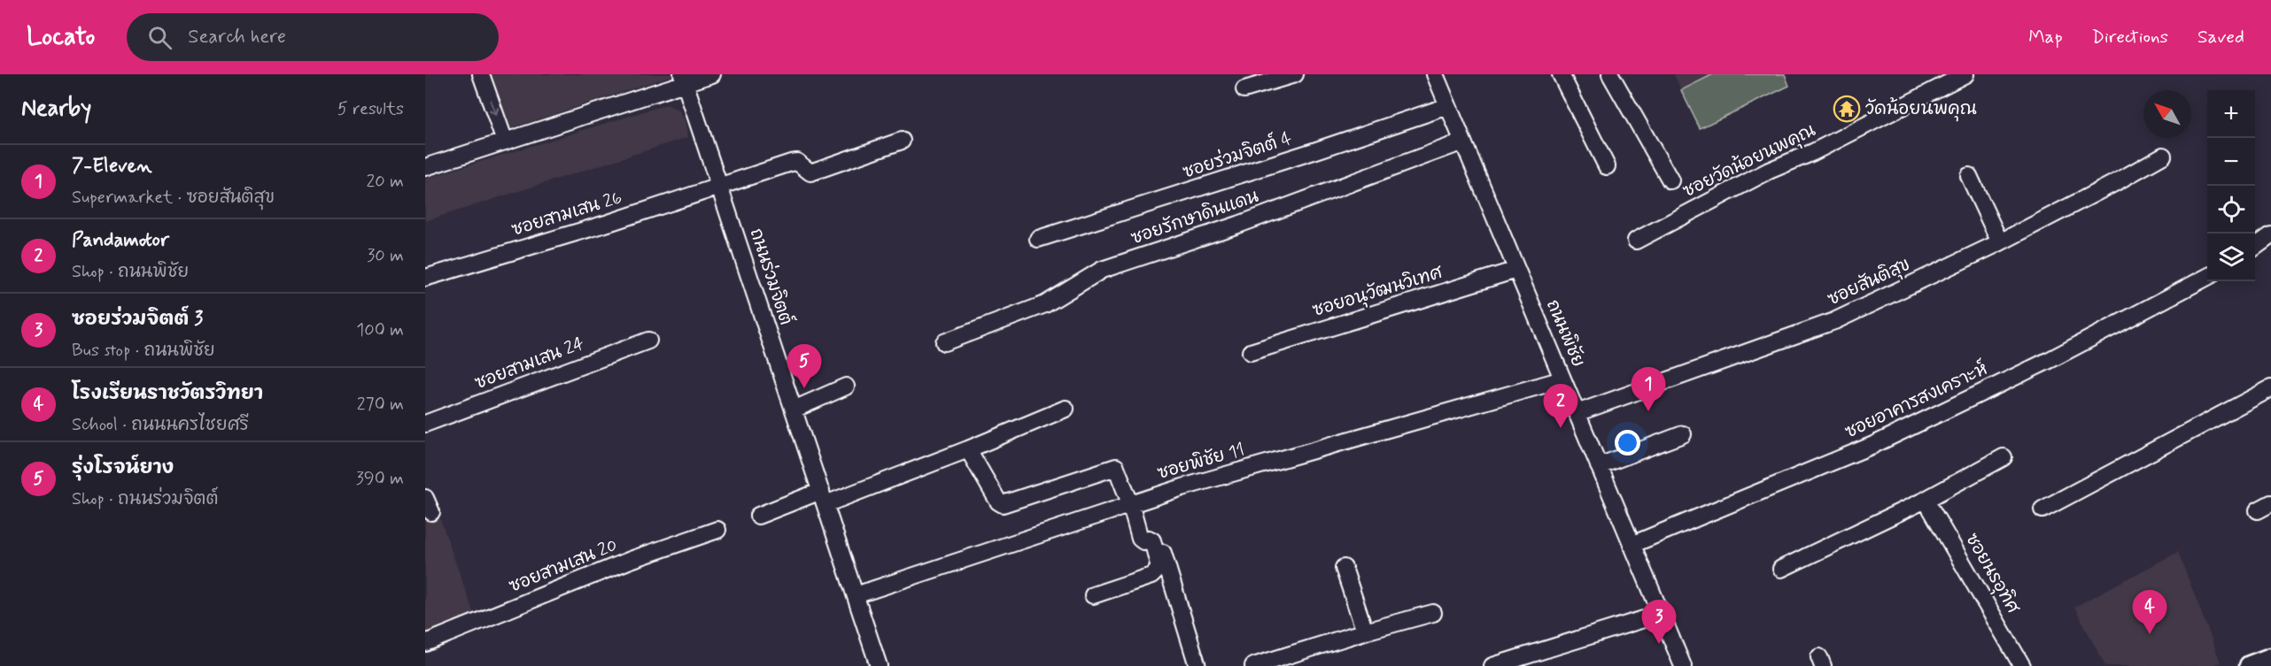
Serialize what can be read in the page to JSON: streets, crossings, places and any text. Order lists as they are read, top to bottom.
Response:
{
  "streets": {
    "street": [
      "ซอยร่วมจิตต์ 4",
      "ซอยวัดน้อยนพคุณ",
      "ซอยสามเสน 26",
      "ซอยรักษาดินแดน",
      "ถนนร่วมจิตต์",
      "ซอยสันติสุข",
      "ซอยอนุวัฒนวิเทศ",
      "ถนนพิชัย",
      "ซอยสามเสน 24",
      "ซอยอาคารสงเคราะห์",
      "ซอยพิชัย 11",
      "ซอยสามเสน 20",
      "ซอยนรอุทิศ"
    ]
  },
  "crossings": [
    ["ซอยร่วมจิตต์ 4", "ถนนพิชัย"],
    ["ซอยสามเสน 26", "ถนนร่วมจิตต์"],
    ["ซอยรักษาดินแดน", "ถนนพิชัย"],
    ["ถนนร่วมจิตต์", "ซอยพิชัย 11"],
    ["ซอยสันติสุข", "ถนนพิชัย"],
    ["ซอยอนุวัฒนวิเทศ", "ถนนพิชัย"],
    ["ถนนพิชัย", "ซอยอาคารสงเคราะห์"],
    ["ถนนพิชัย", "ซอยพิชัย 11"]
  ],
  "places": {
    "temple": ["วัดน้อยนพคุณ"]
  },
  "north": "top left",
  "page": {
    "header": "Locato",
    "search": "Search here",
    "nav": ["Map", "Directions", "Saved"],
    "heading": ["Nearby", "5 results"],
    "map_buttons": ["+", "−"],
    "list": [
      {
        "mark": "1",
        "name": "7-Eleven",
        "note": "Supermarket · ซอยสันติสุข",
        "value": "20 m"
      },
      {
        "mark": "2",
        "name": "Pandamotor",
        "note": "Shop · ถนนพิชัย",
        "value": "30 m"
      },
      {
        "mark": "3",
        "name": "ซอยร่วมจิตต์ 3",
        "note": "Bus stop · ถนนพิชัย",
        "value": "100 m"
      },
      {
        "mark": "4",
        "name": "โรงเรียนราชวัตรวิทยา",
        "note": "School · ถนนนครไชยศรี",
        "value": "270 m"
      },
      {
        "mark": "5",
        "name": "รุ่งโรจน์ยาง",
        "note": "Shop · ถนนร่วมจิตต์",
        "value": "390 m"
      }
    ],
    "pins": [
      "5",
      "1",
      "2",
      "4",
      "3"
    ]
  }
}
